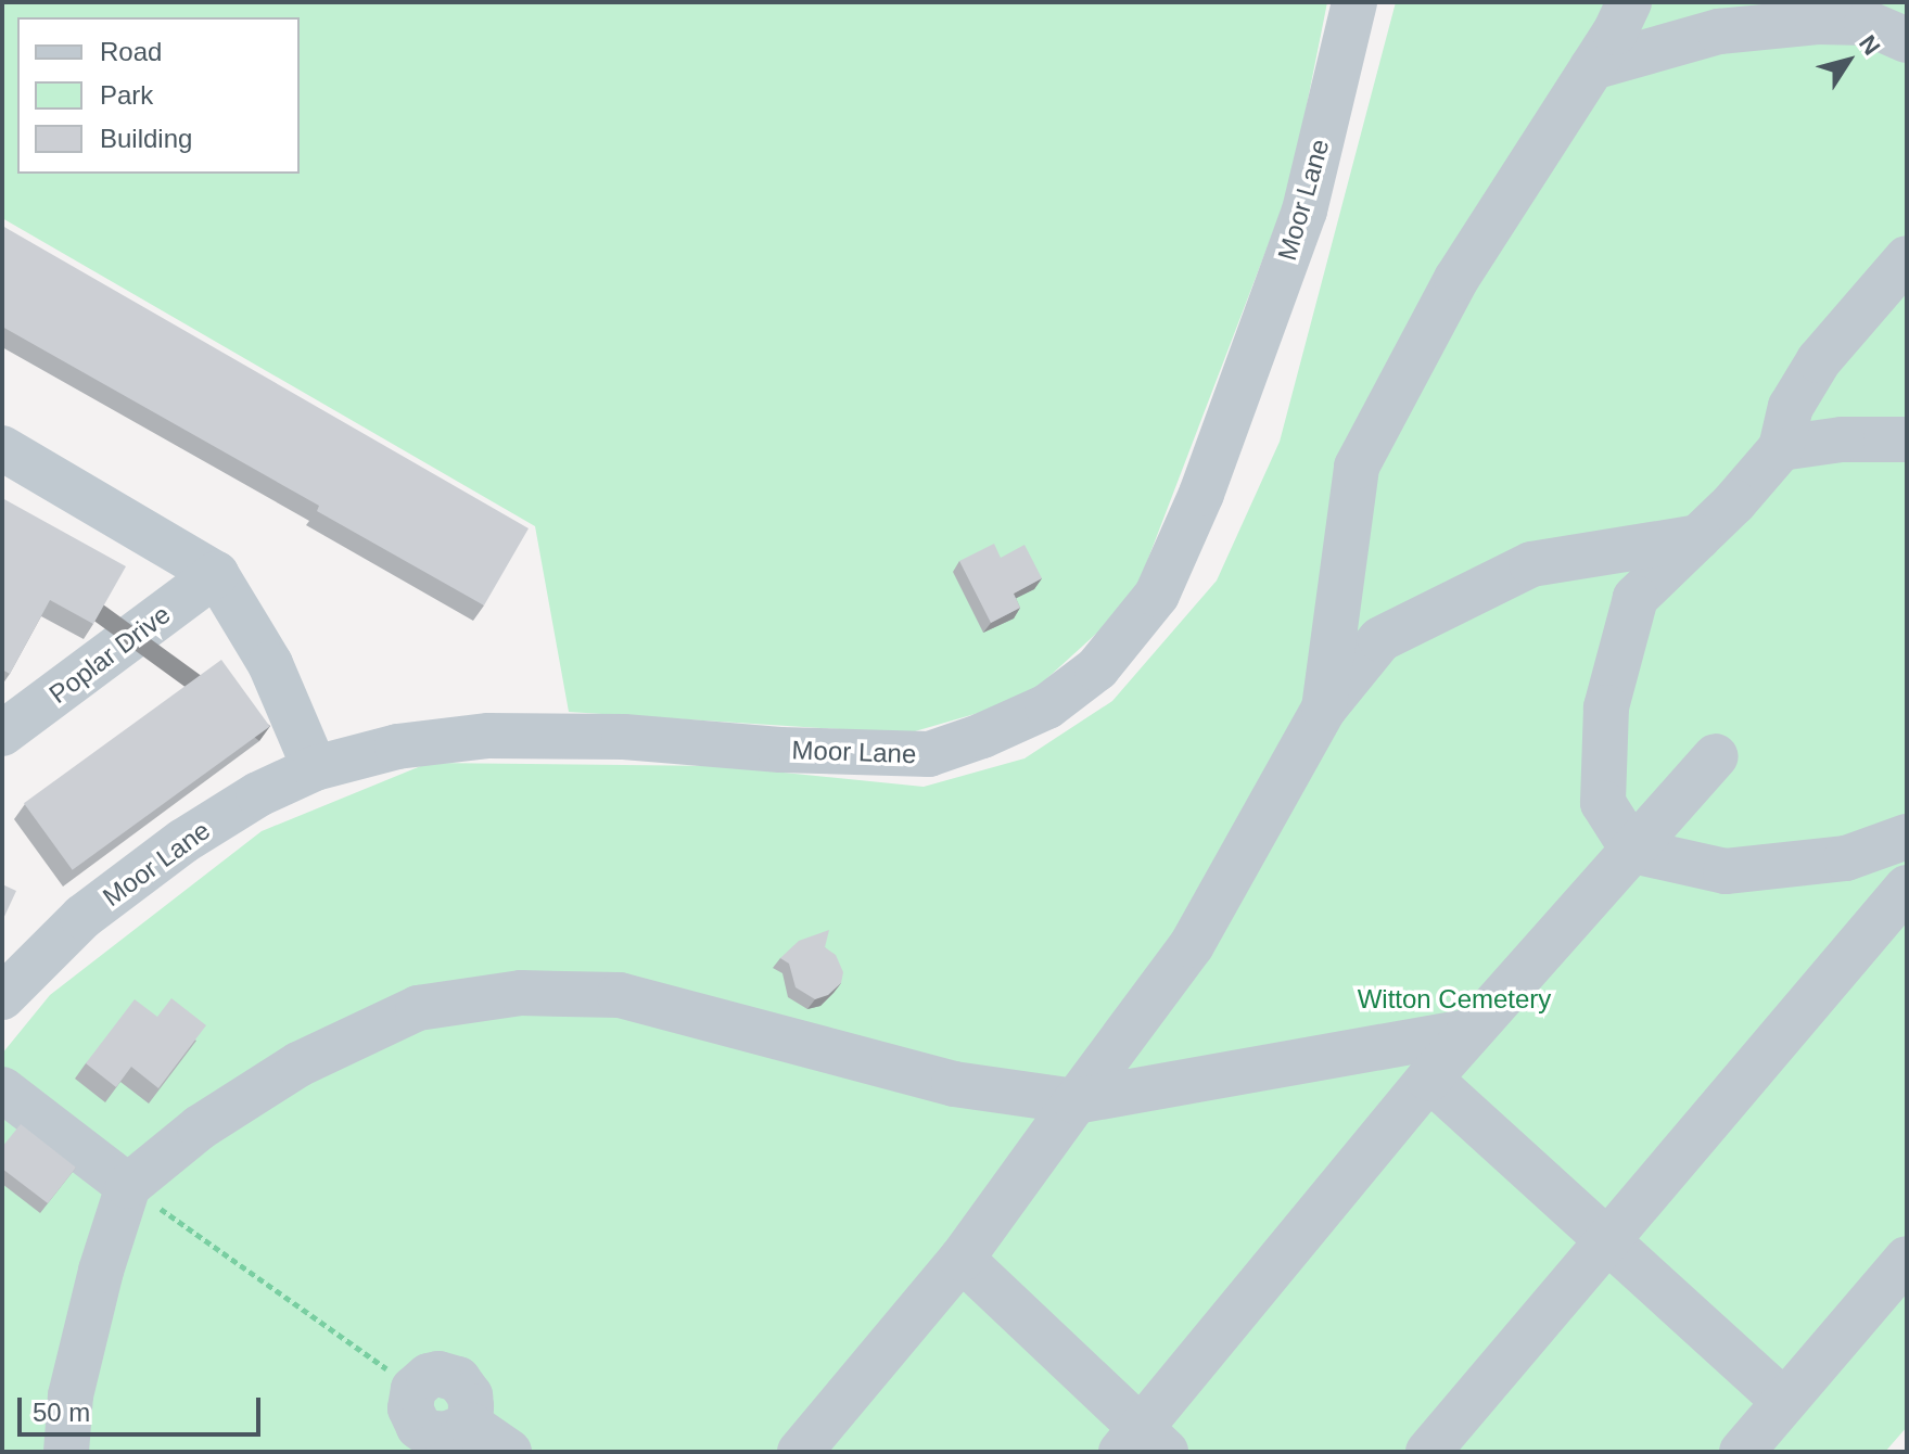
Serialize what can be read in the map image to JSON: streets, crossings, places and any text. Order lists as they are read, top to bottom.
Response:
{
  "streets": {
    "street": ["Moor Lane", "Poplar Drive"]
  },
  "parks": ["Witton Cemetery"],
  "legend": ["Road", "Park", "Building"],
  "scale_bar": "50 m",
  "north": "top right"
}
